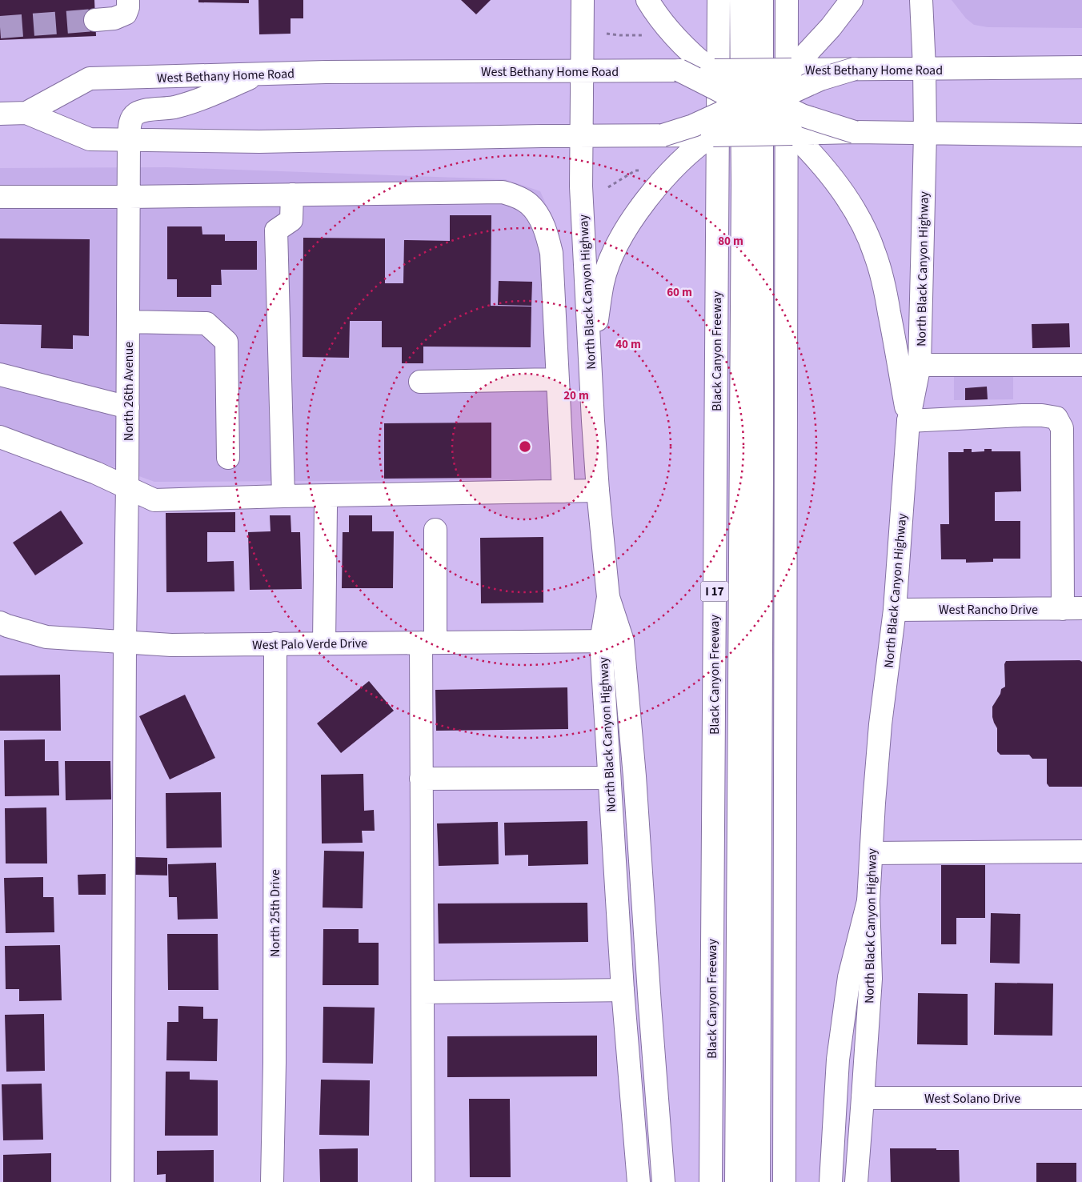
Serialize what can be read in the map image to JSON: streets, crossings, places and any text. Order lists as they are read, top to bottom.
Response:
{
  "streets": {
    "main road": [
      "West Bethany Home Road",
      "North Black Canyon Highway",
      "Black Canyon Freeway",
      "North 26th Avenue",
      "I 17",
      "West Rancho Drive",
      "West Palo Verde Drive",
      "North 25th Drive",
      "West Solano Drive"
    ]
  },
  "crossings": [
    ["West Bethany Home Road", "North Black Canyon Highway"],
    ["West Bethany Home Road", "North 26th Avenue"],
    ["North Black Canyon Highway", "West Rancho Drive"],
    ["North Black Canyon Highway", "West Palo Verde Drive"],
    ["North Black Canyon Highway", "West Solano Drive"],
    ["North 26th Avenue", "West Palo Verde Drive"],
    ["West Palo Verde Drive", "North 25th Drive"]
  ],
  "rings": [
    "80 m",
    "60 m",
    "40 m",
    "20 m"
  ]
}
